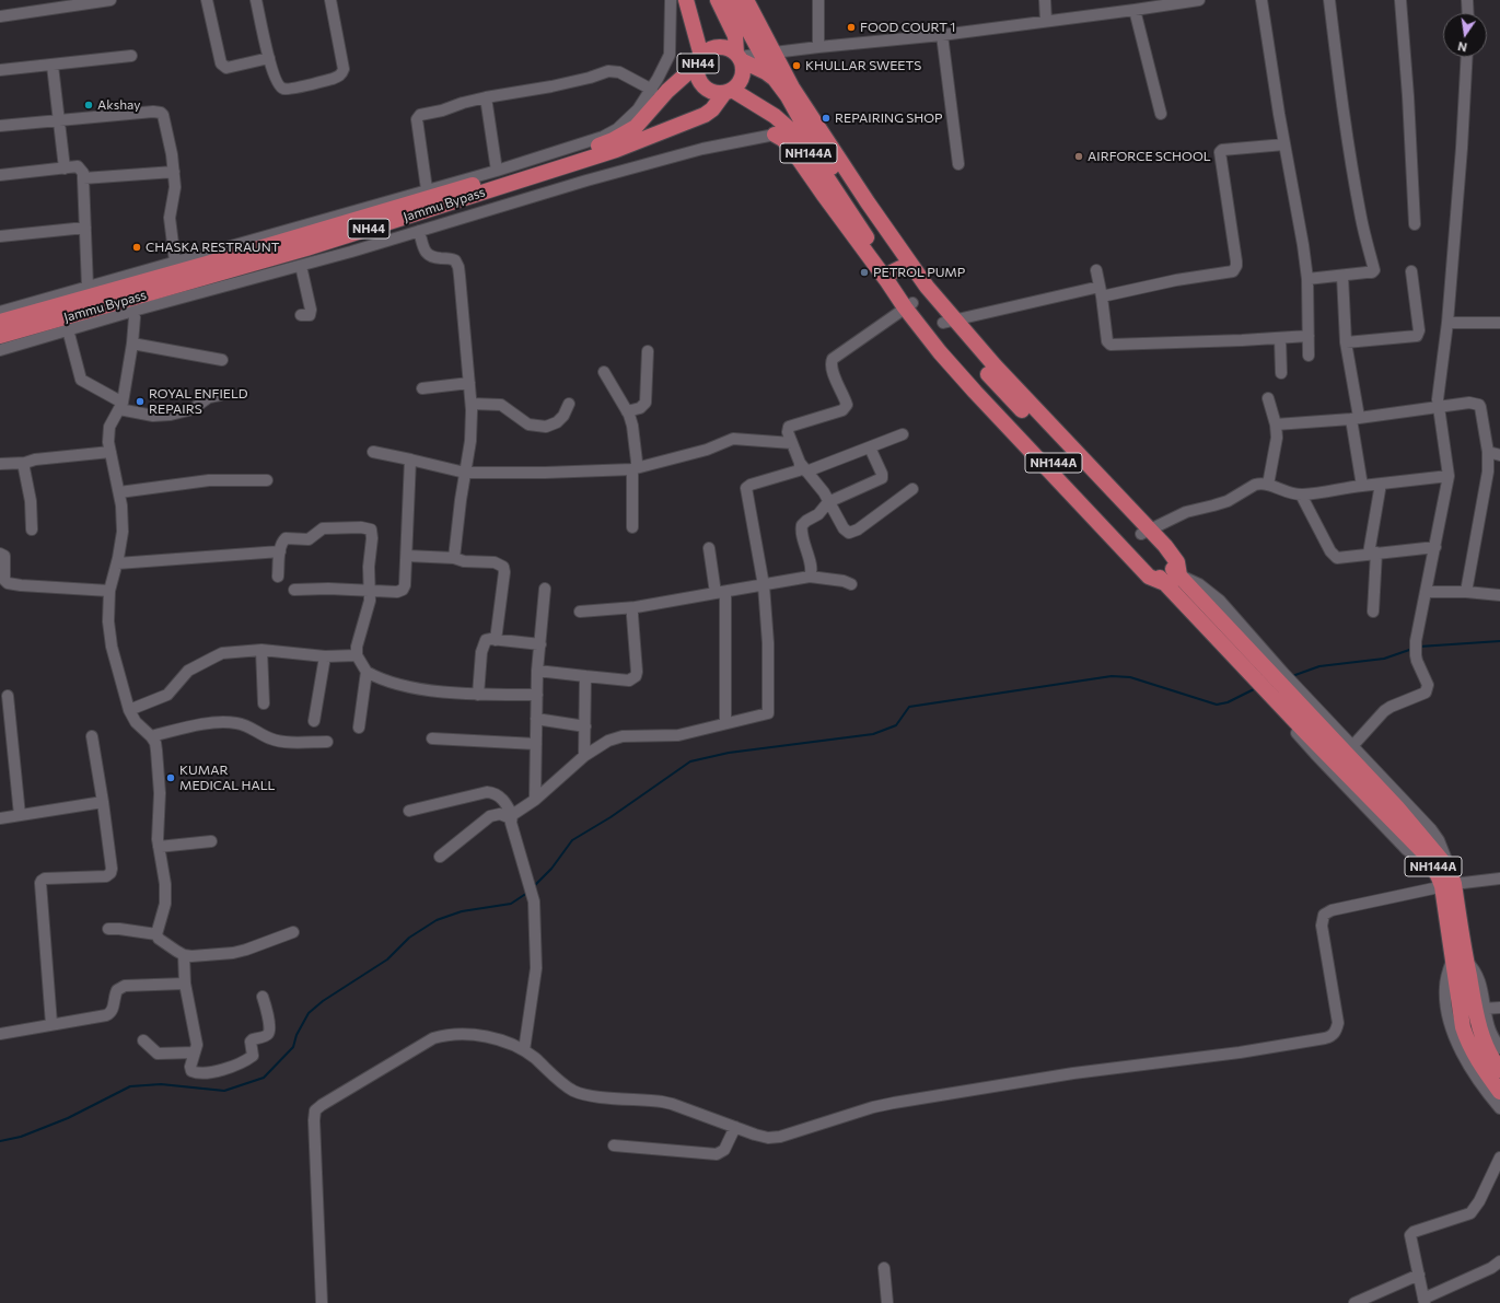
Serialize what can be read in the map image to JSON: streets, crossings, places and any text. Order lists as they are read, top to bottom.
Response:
{
  "streets": {
    "highway": ["NH44", "NH144A", "Jammu Bypass"]
  },
  "crossings": [
    ["NH44", "NH144A"],
    ["NH44", "Jammu Bypass"],
    ["NH144A", "Jammu Bypass"]
  ],
  "places": [
    "FOOD COURT 1",
    "KHULLAR SWEETS",
    "Akshay",
    "REPAIRING SHOP",
    "AIRFORCE SCHOOL",
    "CHASKA RESTRAUNT",
    "PETROL PUMP",
    "ROYAL ENFIELD REPAIRS",
    "KUMAR MEDICAL HALL"
  ],
  "north": "bottom"
}
